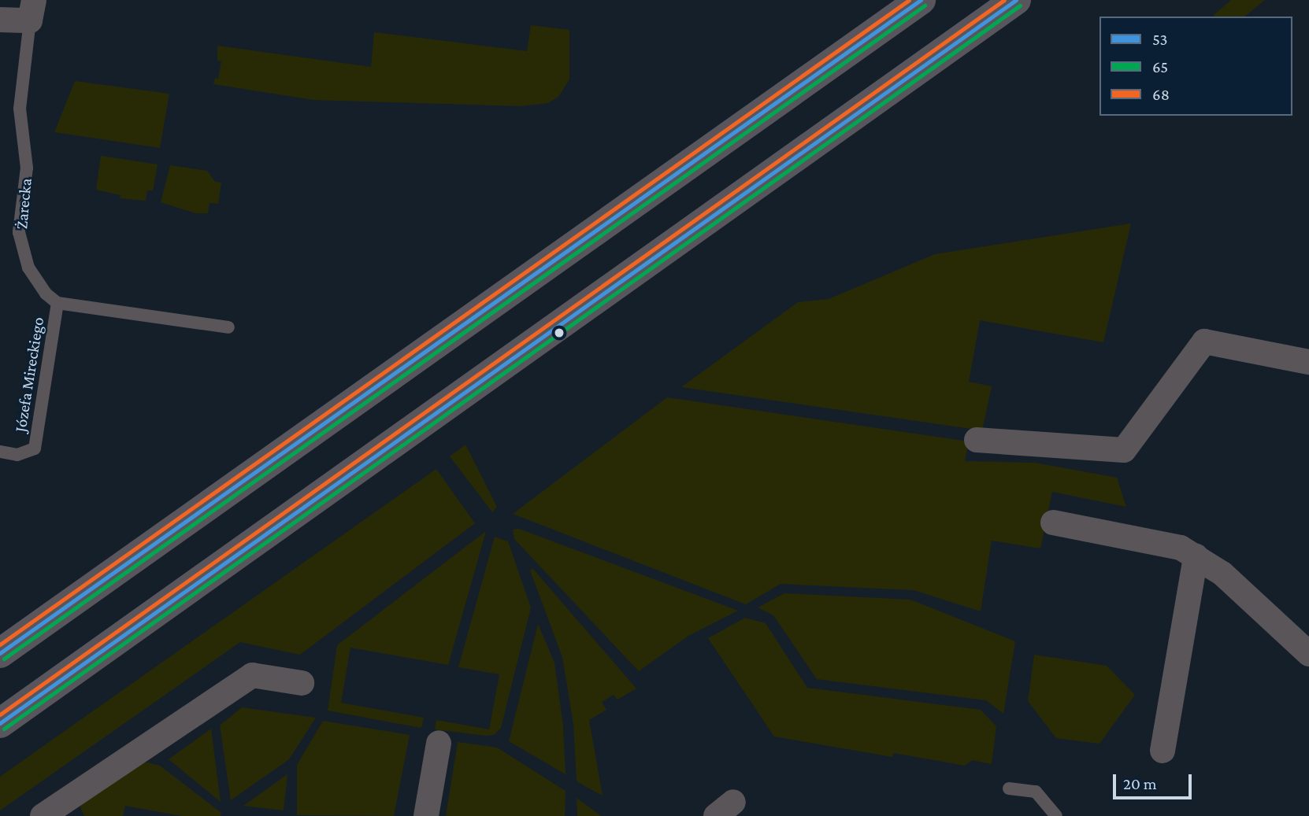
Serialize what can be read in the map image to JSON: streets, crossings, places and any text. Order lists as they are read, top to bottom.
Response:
{
  "streets": {
    "street": ["Żarecka"],
    "lane": ["Józefa Mireckiego"]
  },
  "crossings": [
    ["Żarecka", "Józefa Mireckiego"]
  ],
  "lines": ["transit line 53", "transit line 68", "transit line 65"],
  "legend": ["53", "65", "68"],
  "scale_bar": "20 m"
}
